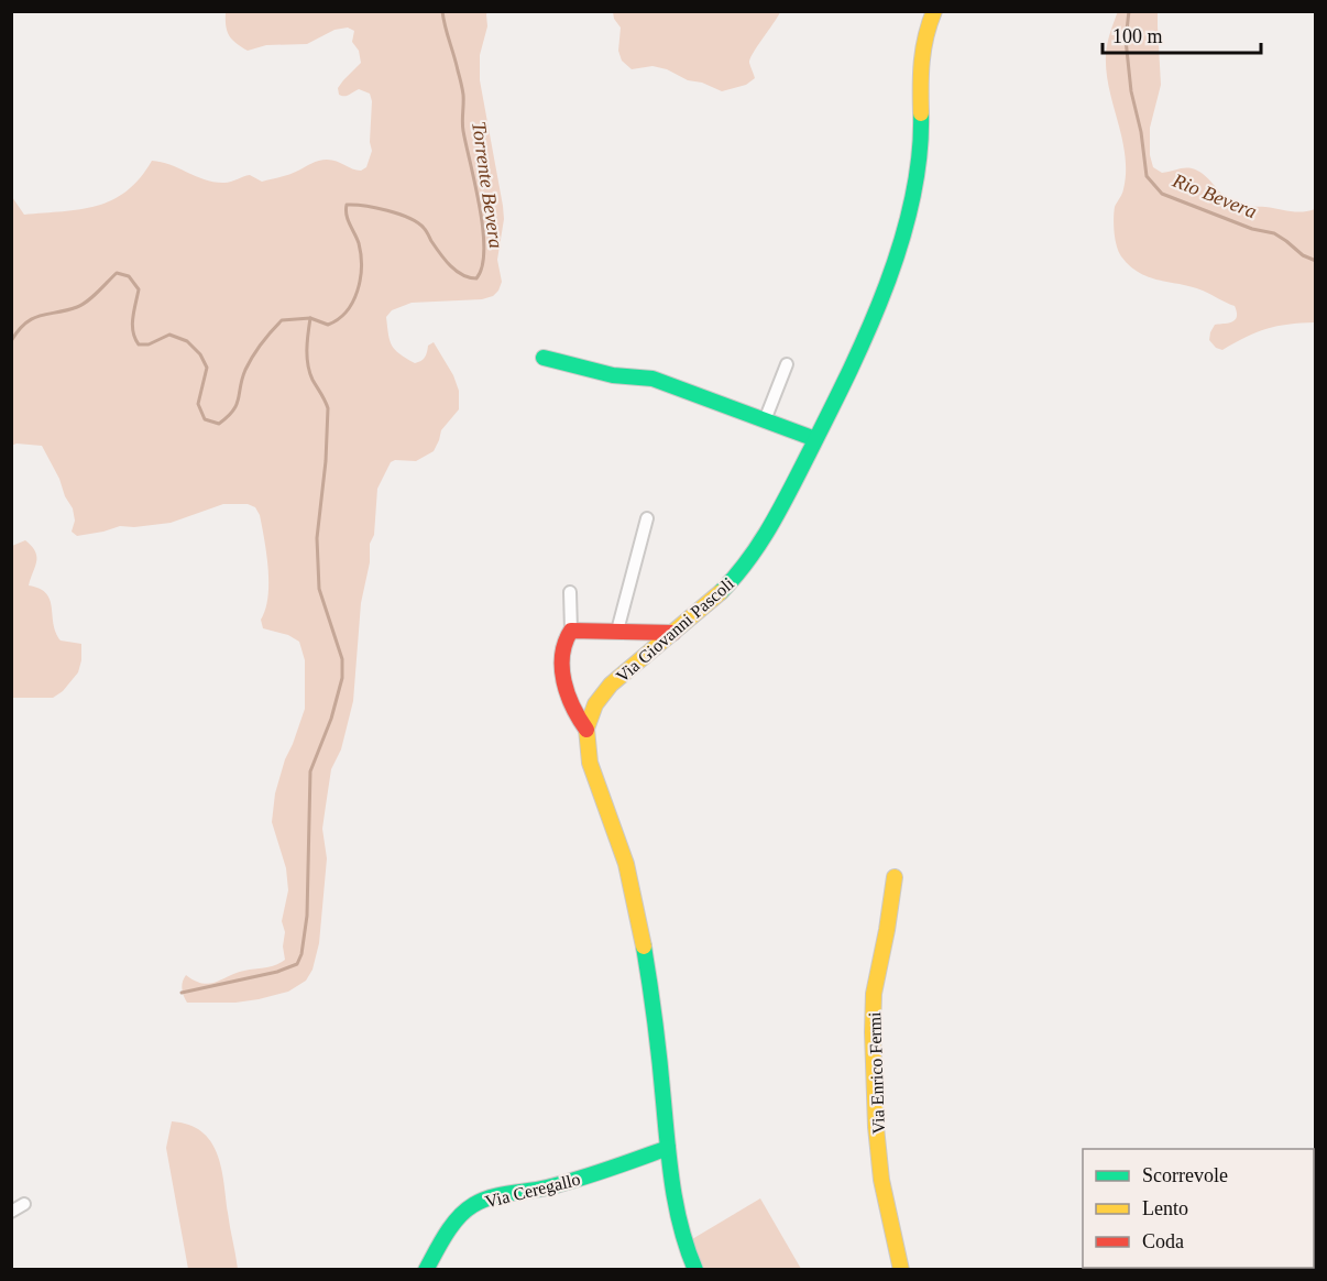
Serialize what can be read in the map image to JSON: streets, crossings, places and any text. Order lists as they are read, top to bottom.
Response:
{
  "streets": {
    "street": ["Via Giovanni Pascoli", "Via Enrico Fermi", "Via Ceregallo"]
  },
  "crossings": [
    ["Via Giovanni Pascoli", "Via Ceregallo"]
  ],
  "water": ["Torrente Bevera", "Rio Bevera"],
  "legend": ["Scorrevole", "Lento", "Coda"],
  "scale_bar": "100 m"
}
